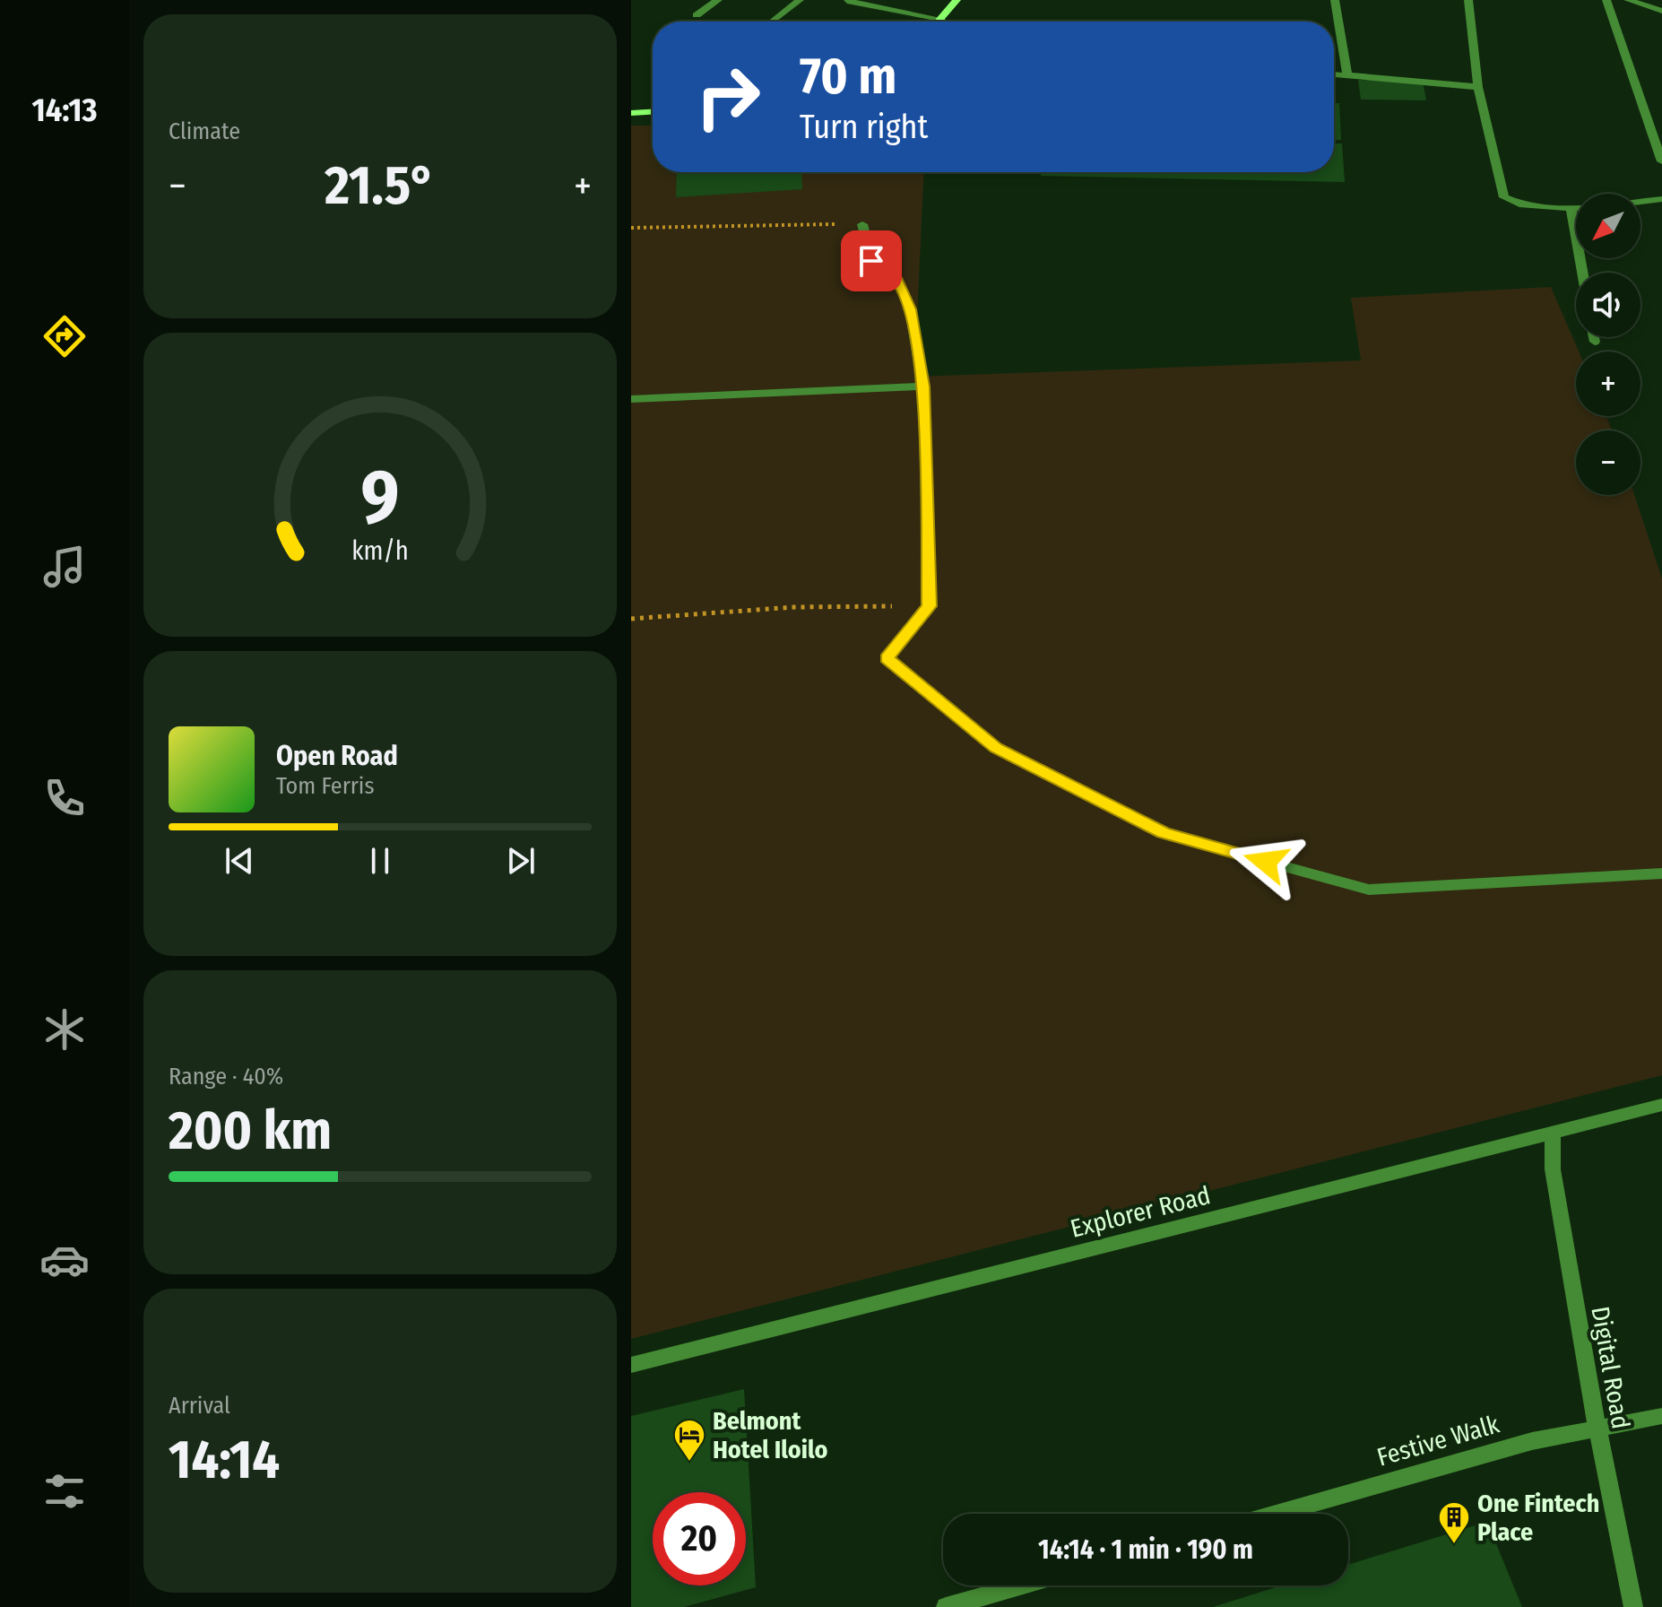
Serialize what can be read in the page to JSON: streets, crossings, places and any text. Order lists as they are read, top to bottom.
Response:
{
  "streets": {
    "street": ["Explorer Road", "Digital Road", "Festive Walk"]
  },
  "crossings": [
    ["Explorer Road", "Digital Road"],
    ["Digital Road", "Festive Walk"]
  ],
  "places": {
    "hotel": ["Belmont Hotel Iloilo"],
    "building": ["One Fintech Place"]
  },
  "north": "bottom left",
  "page": {
    "tabs": "14:13",
    "tile": [
      "Climate",
      ["Range · 40%", "200 km"],
      ["Arrival", "14:14"]
    ],
    "turn": ["70 m", "Turn right"],
    "heat": ["−", "21.5°", "+"],
    "map_buttons": ["+", "−"],
    "song": ["Open Road", "Tom Ferris"],
    "limit": "20",
    "trip": "14:14 · 1 min · 190 m",
    "gauge": ["9", "km/h"]
  }
}
